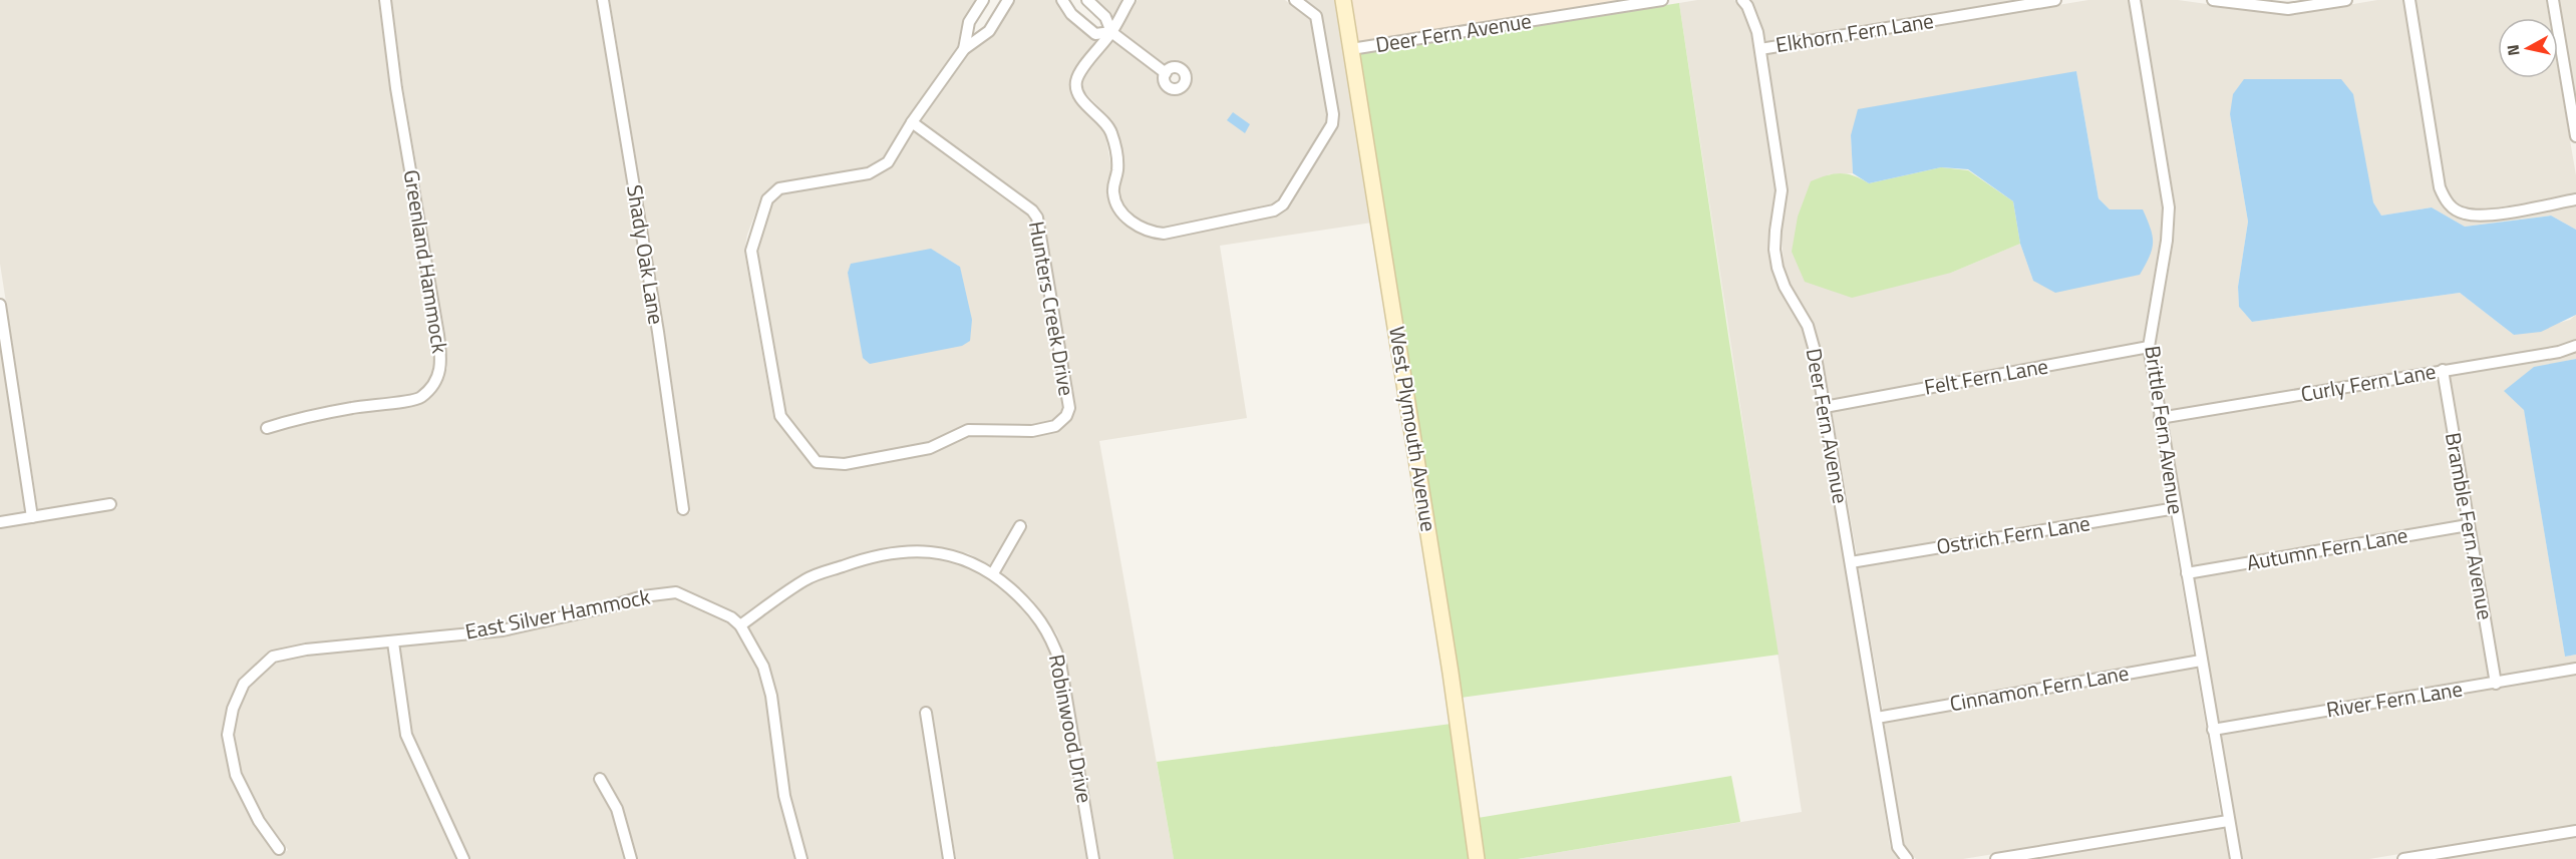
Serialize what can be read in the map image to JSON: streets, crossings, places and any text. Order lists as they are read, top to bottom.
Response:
{
  "streets": {
    "street": [
      "Deer Fern Avenue",
      "Elkhorn Fern Lane",
      "Shady Oak Lane",
      "Greenland Hammock",
      "Hunters Creek Drive",
      "Felt Fern Lane",
      "Curly Fern Lane",
      "West Plymouth Avenue",
      "Brittle Fern Avenue",
      "Bramble Fern Avenue",
      "Ostrich Fern Lane",
      "Autumn Fern Lane",
      "East Silver Hammock",
      "Cinnamon Fern Lane",
      "River Fern Lane",
      "Robinwood Drive"
    ]
  },
  "crossings": [
    ["Deer Fern Avenue", "Elkhorn Fern Lane"],
    ["Deer Fern Avenue", "Felt Fern Lane"],
    ["Deer Fern Avenue", "West Plymouth Avenue"],
    ["Deer Fern Avenue", "Ostrich Fern Lane"],
    ["Deer Fern Avenue", "Cinnamon Fern Lane"],
    ["Felt Fern Lane", "Brittle Fern Avenue"],
    ["Curly Fern Lane", "Brittle Fern Avenue"],
    ["Curly Fern Lane", "Bramble Fern Avenue"],
    ["Brittle Fern Avenue", "Ostrich Fern Lane"],
    ["Brittle Fern Avenue", "Autumn Fern Lane"],
    ["Brittle Fern Avenue", "Cinnamon Fern Lane"],
    ["Brittle Fern Avenue", "River Fern Lane"],
    ["Bramble Fern Avenue", "Autumn Fern Lane"],
    ["Bramble Fern Avenue", "River Fern Lane"],
    ["East Silver Hammock", "Robinwood Drive"]
  ],
  "north": "left"
}
